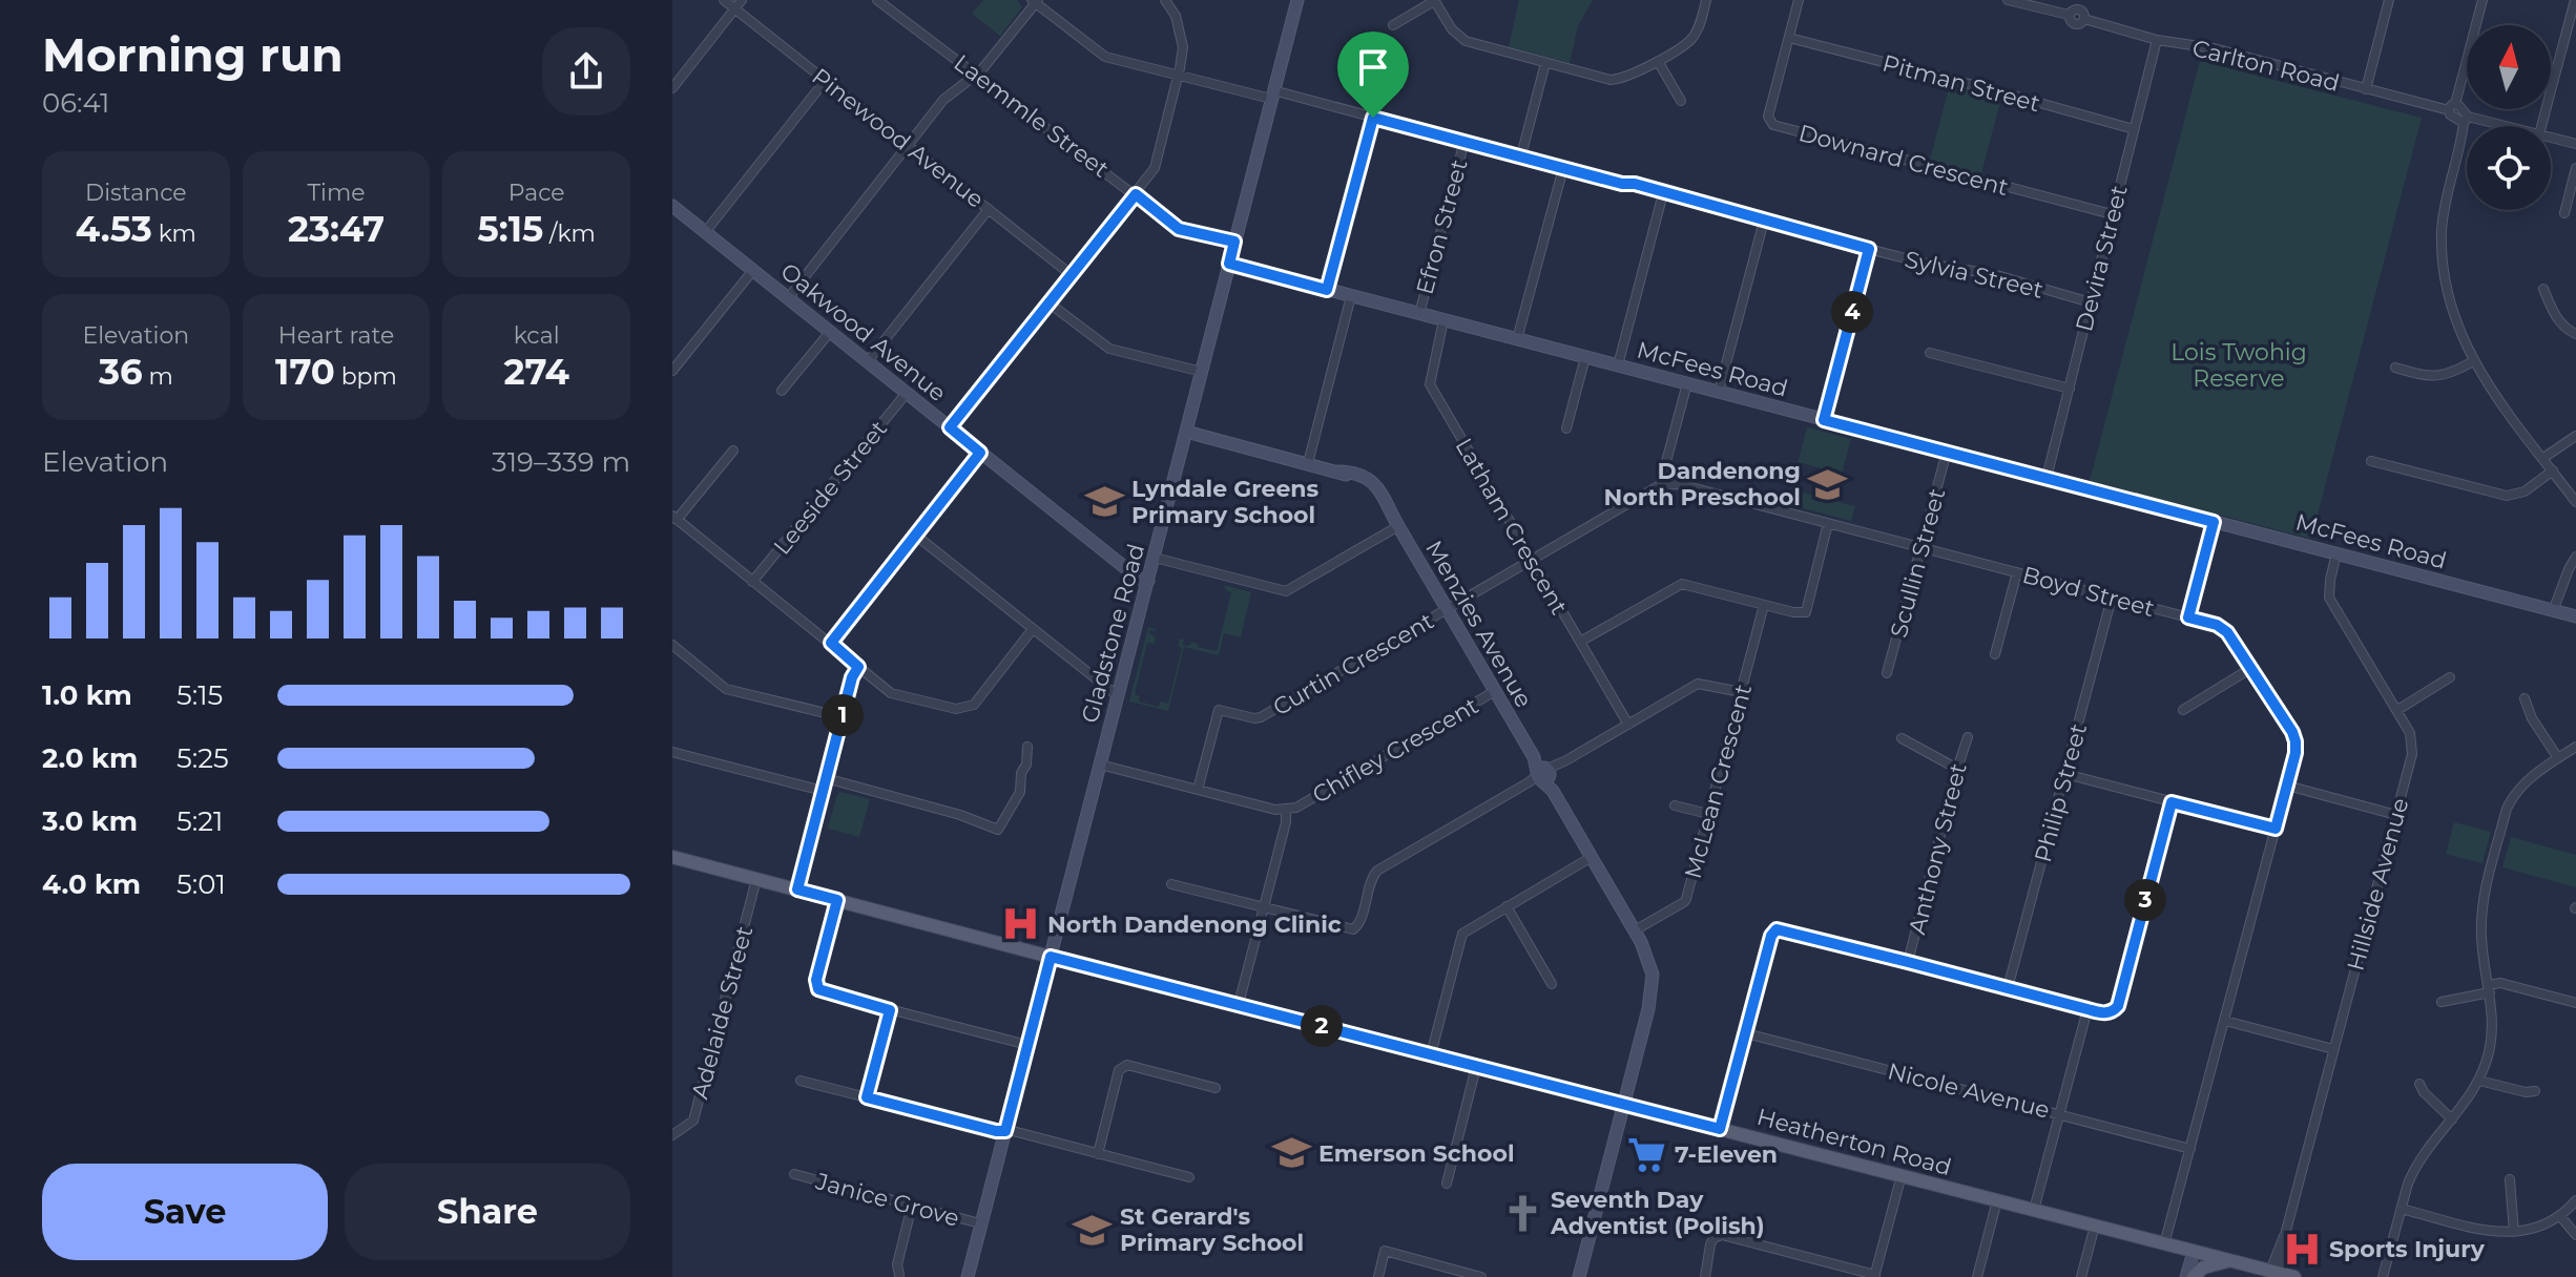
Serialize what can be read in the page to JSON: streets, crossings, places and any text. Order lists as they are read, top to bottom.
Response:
{
  "streets": {
    "main road": ["Heatherton Road"],
    "street": [
      "Carlton Road",
      "Pitman Street",
      "Laemmle Street",
      "Pinewood Avenue",
      "Downard Crescent",
      "Efron Street",
      "Devira Street",
      "Sylvia Street",
      "Oakwood Avenue",
      "McFees Road",
      "Leeside Street",
      "Latham Crescent",
      "Scullin Street",
      "Boyd Street",
      "Menzies Avenue",
      "Gladstone Road",
      "Curtin Crescent",
      "Chifley Crescent",
      "McLean Crescent",
      "Philip Street",
      "Anthony Street",
      "Hillside Avenue",
      "Adelaide Street",
      "Nicole Avenue",
      "Janice Grove"
    ]
  },
  "crossings": [
    ["Carlton Road", "Devira Street"],
    ["Pitman Street", "Downard Crescent"],
    ["Pitman Street", "Devira Street"],
    ["Laemmle Street", "Gladstone Road"],
    ["Downard Crescent", "Devira Street"],
    ["Efron Street", "Sylvia Street"],
    ["Efron Street", "McFees Road"],
    ["Devira Street", "Sylvia Street"],
    ["Devira Street", "McFees Road"],
    ["Sylvia Street", "Gladstone Road"],
    ["Oakwood Avenue", "Leeside Street"],
    ["Oakwood Avenue", "Gladstone Road"],
    ["McFees Road", "Latham Crescent"],
    ["McFees Road", "Scullin Street"],
    ["McFees Road", "Gladstone Road"],
    ["McFees Road", "Hillside Avenue"],
    ["Latham Crescent", "Curtin Crescent"],
    ["Scullin Street", "Boyd Street"],
    ["Boyd Street", "Curtin Crescent"],
    ["Boyd Street", "Philip Street"],
    ["Boyd Street", "Nicole Avenue"],
    ["Boyd Street", "Heatherton Road"],
    ["Menzies Avenue", "Gladstone Road"],
    ["Menzies Avenue", "Curtin Crescent"],
    ["Menzies Avenue", "Chifley Crescent"],
    ["Menzies Avenue", "McLean Crescent"],
    ["Menzies Avenue", "Heatherton Road"],
    ["Gladstone Road", "Chifley Crescent"],
    ["Gladstone Road", "Heatherton Road"],
    ["Gladstone Road", "Janice Grove"],
    ["Curtin Crescent", "Chifley Crescent"],
    ["Hillside Avenue", "Heatherton Road"],
    ["Adelaide Street", "Heatherton Road"]
  ],
  "parks": ["Lois Twohig Reserve"],
  "places": {
    "school or university": [
      "Dandenong North Preschool",
      "Lyndale Greens Primary School",
      "Emerson School",
      "St Gerard's Primary School"
    ],
    "hospital": ["North Dandenong Clinic", "Sports Injury"],
    "supermarket": ["7-Eleven"],
    "church": ["Seventh Day Adventist (Polish)"]
  },
  "north": "top",
  "page": {
    "heading": ["Morning run", "06:41"],
    "stats": [
      ["Distance", "4.53 km"],
      ["Time", "23:47"],
      ["Pace", "5:15 /km"],
      ["Elevation", "36 m"],
      ["Heart rate", "170 bpm"],
      ["kcal", "274"]
    ],
    "pins": [
      "4",
      "1",
      "3",
      "2"
    ],
    "chart": ["Elevation", "319–339 m"],
    "list": [
      {
        "name": "1.0 km",
        "note": "5:15"
      },
      {
        "name": "2.0 km",
        "note": "5:25"
      },
      {
        "name": "3.0 km",
        "note": "5:21"
      },
      {
        "name": "4.0 km",
        "note": "5:01"
      }
    ],
    "buttons": ["Save", "Share"]
  }
}
